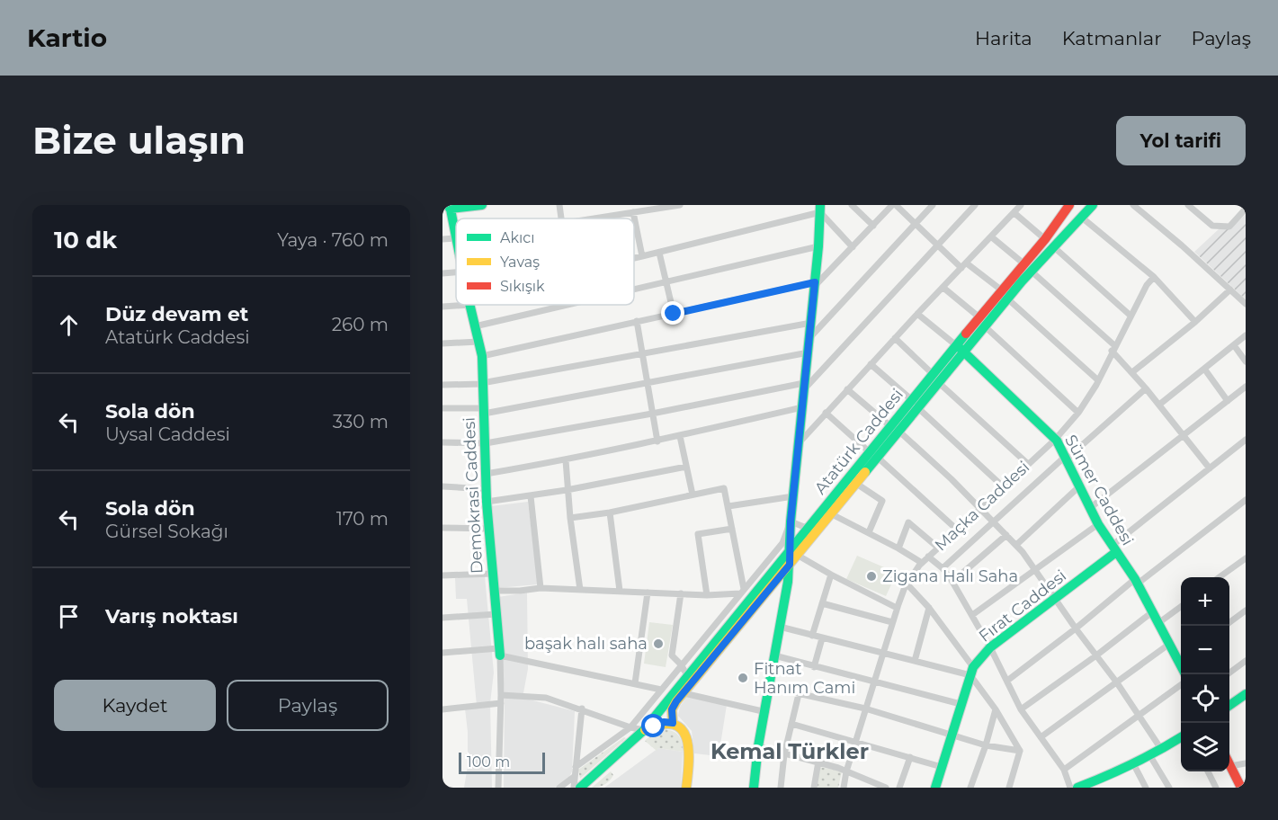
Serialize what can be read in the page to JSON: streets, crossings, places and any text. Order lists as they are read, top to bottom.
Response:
{
  "streets": {
    "street": [
      "Atatürk Caddesi",
      "Sümer Caddesi",
      "Demokrasi Caddesi",
      "Maçka Caddesi",
      "Fırat Caddesi"
    ]
  },
  "crossings": [
    ["Atatürk Caddesi", "Sümer Caddesi"],
    ["Sümer Caddesi", "Maçka Caddesi"],
    ["Sümer Caddesi", "Fırat Caddesi"]
  ],
  "districts": ["Kemal Türkler"],
  "places": ["Zigana Halı Saha", "başak halı saha", "Fitnat Hanım Cami"],
  "legend": ["Akıcı", "Yavaş", "Sıkışık"],
  "scale_bar": "100 m",
  "page": {
    "header": "Kartio",
    "nav": ["Harita", "Katmanlar", "Paylaş"],
    "buttons": [
      "Yol tarifi",
      ["Kaydet", "Paylaş"]
    ],
    "title": "Bize ulaşın",
    "heading": ["10 dk", "Yaya · 760 m"],
    "list": [
      ["Düz devam et", "Atatürk Caddesi", "260 m"],
      ["Sola dön", "Uysal Caddesi", "330 m"],
      ["Sola dön", "Gürsel Sokağı", "170 m"],
      "Varış noktası"
    ],
    "map_buttons": ["+", "−"],
    "scale": "100 m"
  }
}
